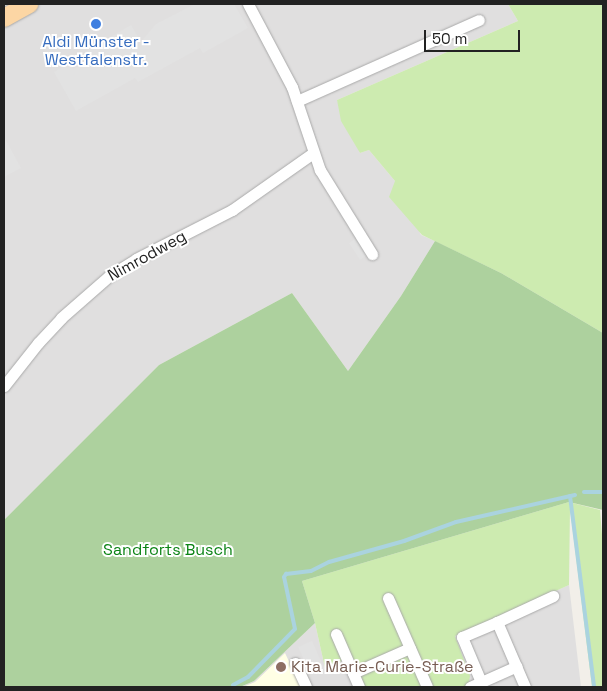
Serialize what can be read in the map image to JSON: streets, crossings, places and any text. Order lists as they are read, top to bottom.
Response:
{
  "streets": {
    "street": ["Nimrodweg"]
  },
  "parks": ["Sandforts Busch"],
  "places": ["Aldi Münster - Westfalenstr.", "Kita Marie-Curie-Straße"],
  "scale_bar": "50 m"
}
